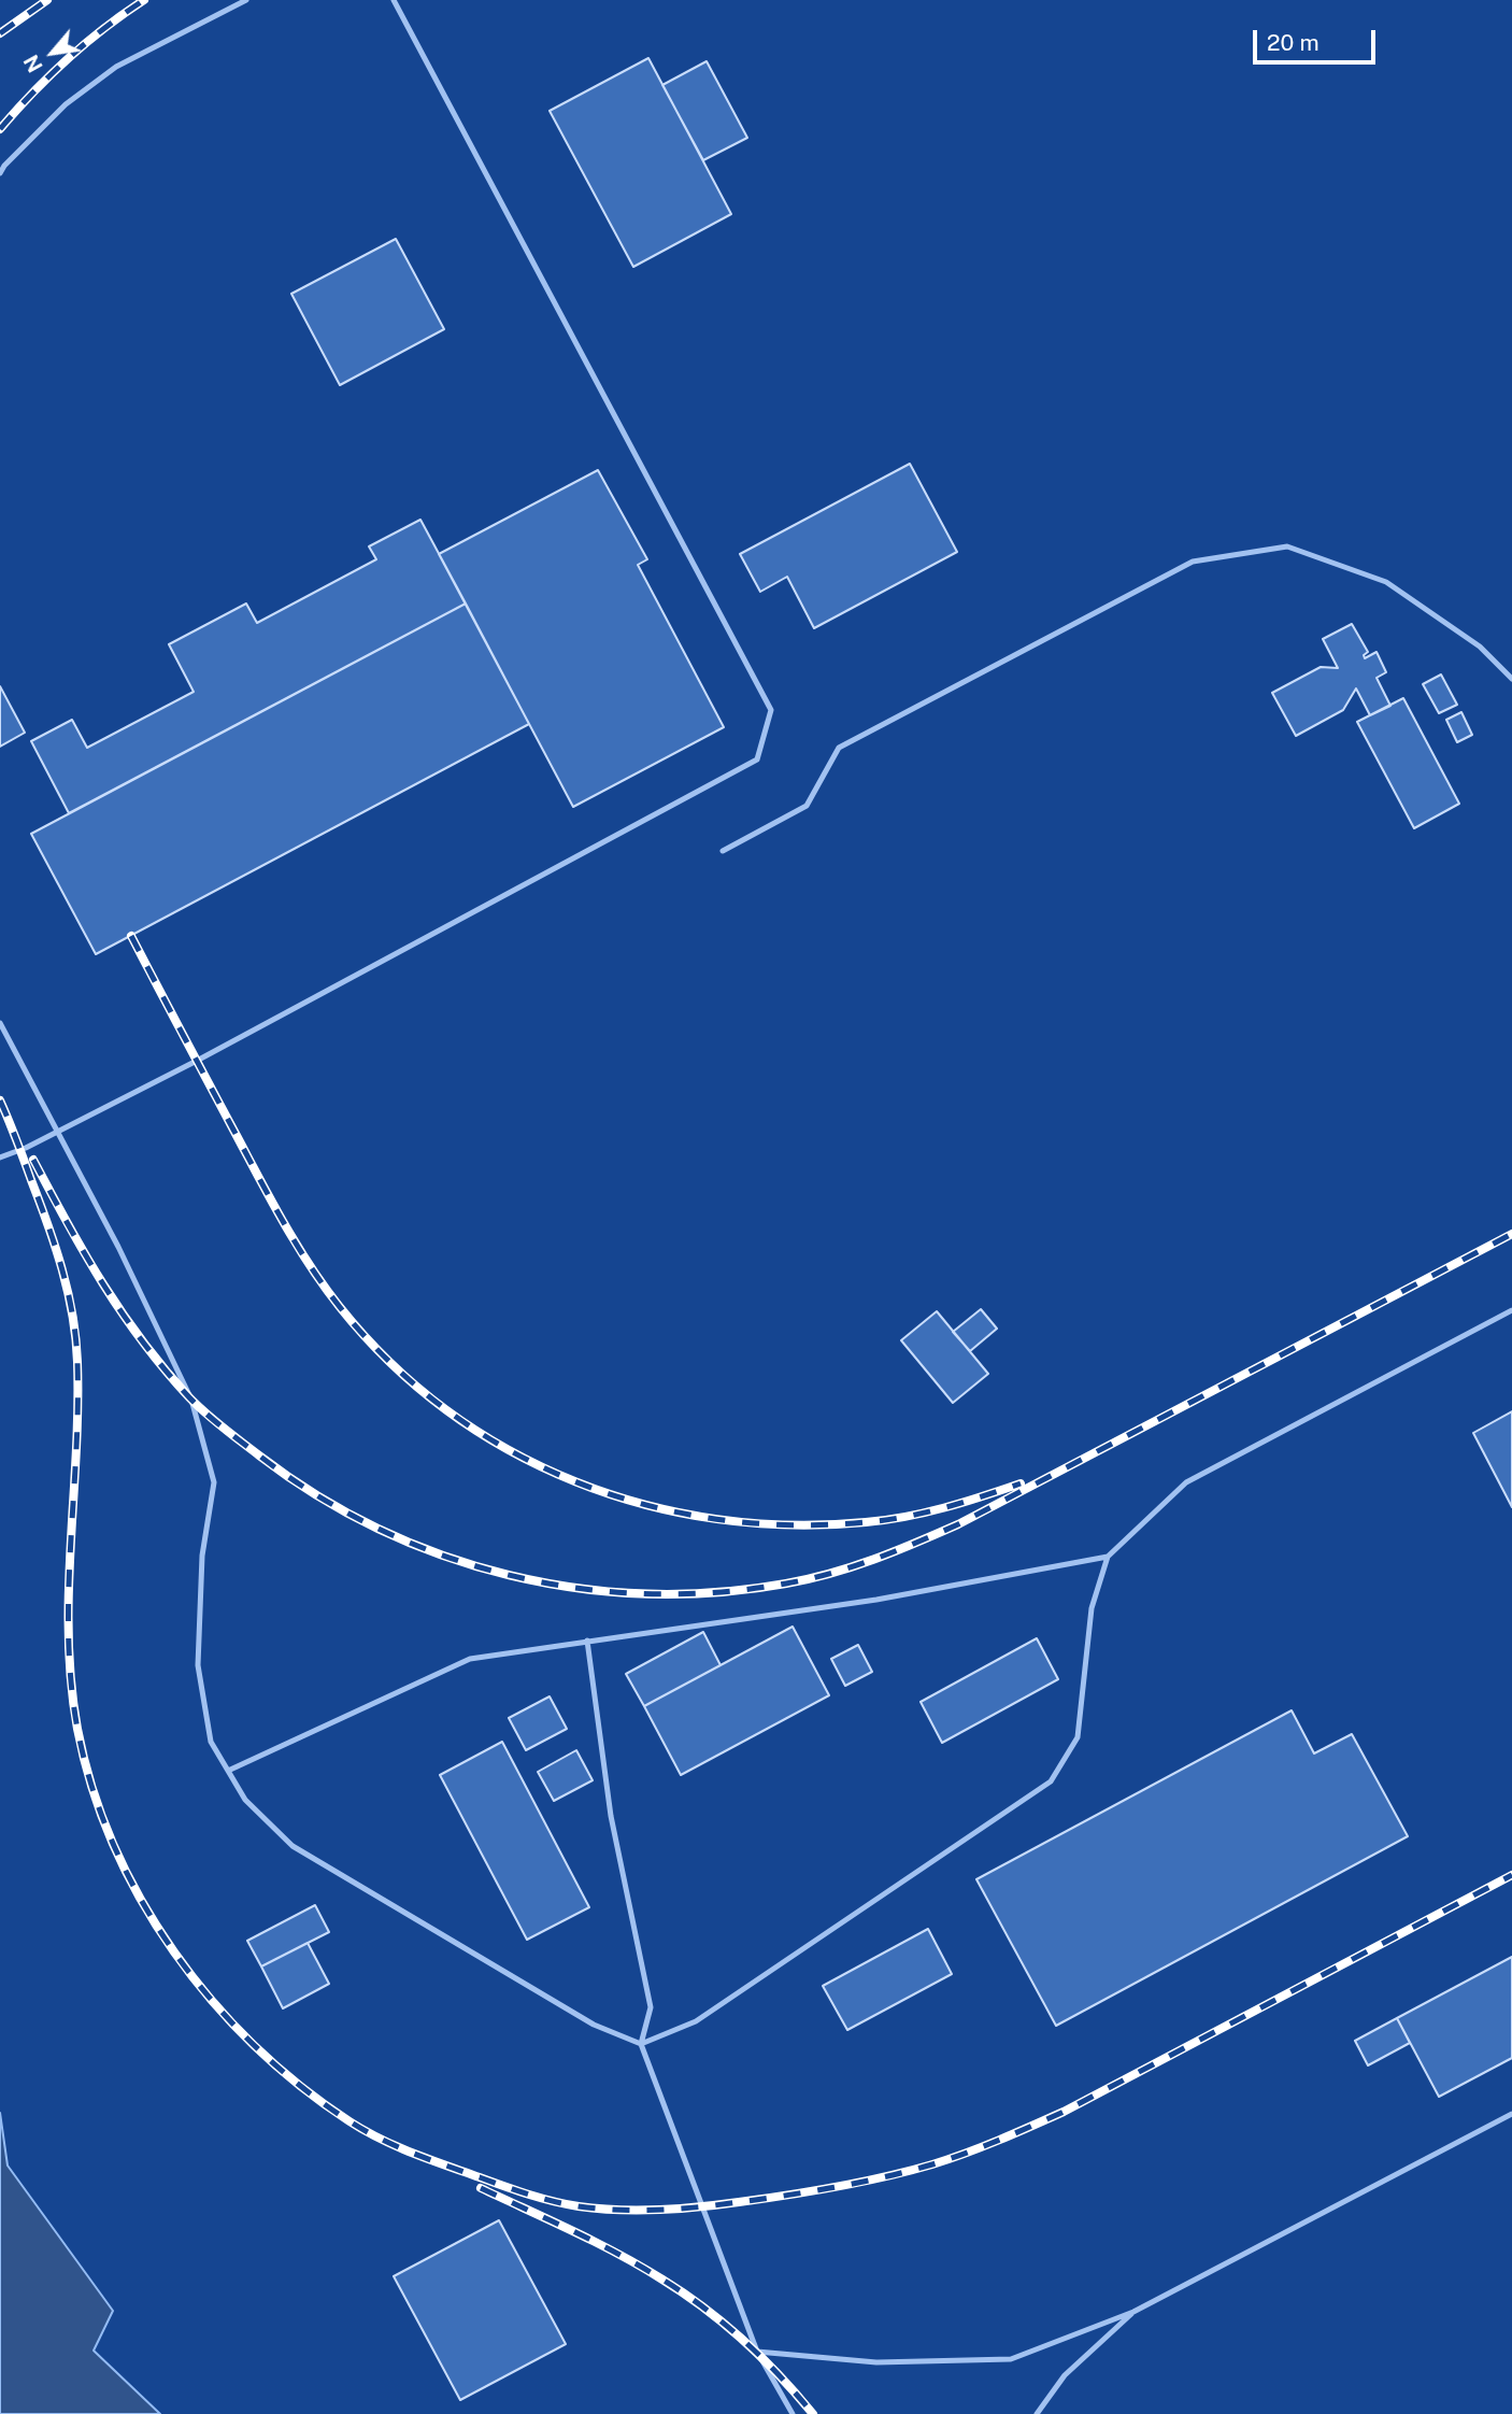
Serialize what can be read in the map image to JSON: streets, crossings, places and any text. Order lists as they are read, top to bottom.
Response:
{
  "scale_bar": "20 m",
  "north": "bottom left"
}
